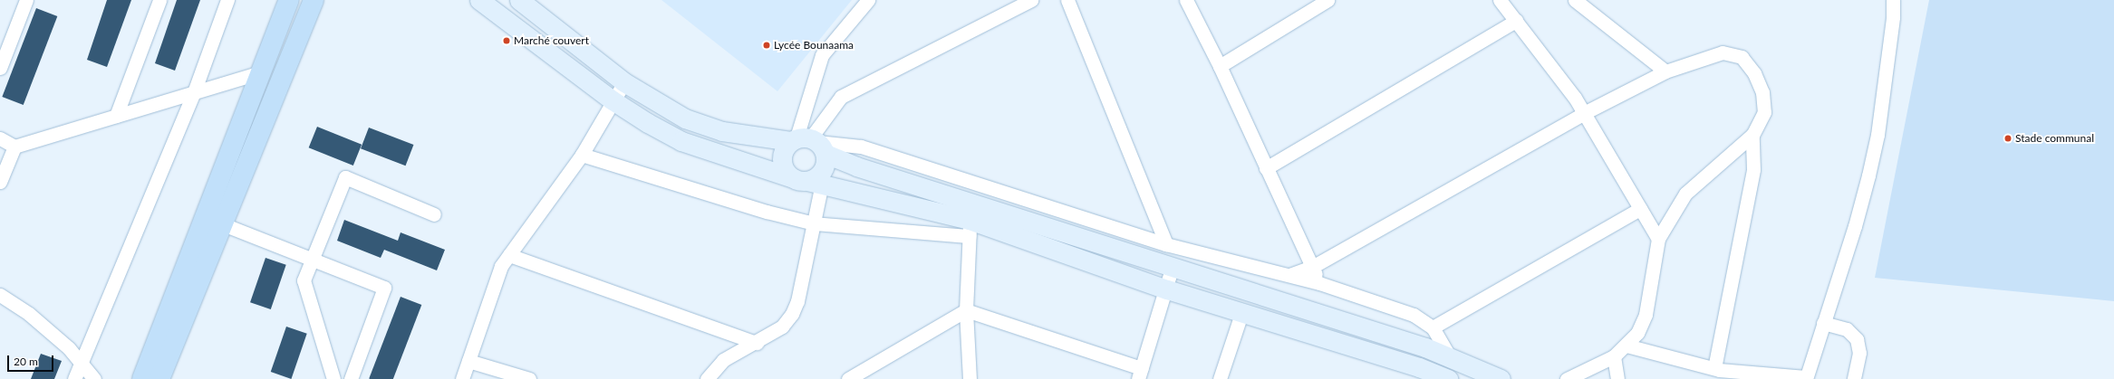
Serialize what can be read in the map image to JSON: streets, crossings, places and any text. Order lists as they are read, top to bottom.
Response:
{
  "places": ["Marché couvert", "Lycée Bounaama", "Stade communal"],
  "scale_bar": "20 m"
}
